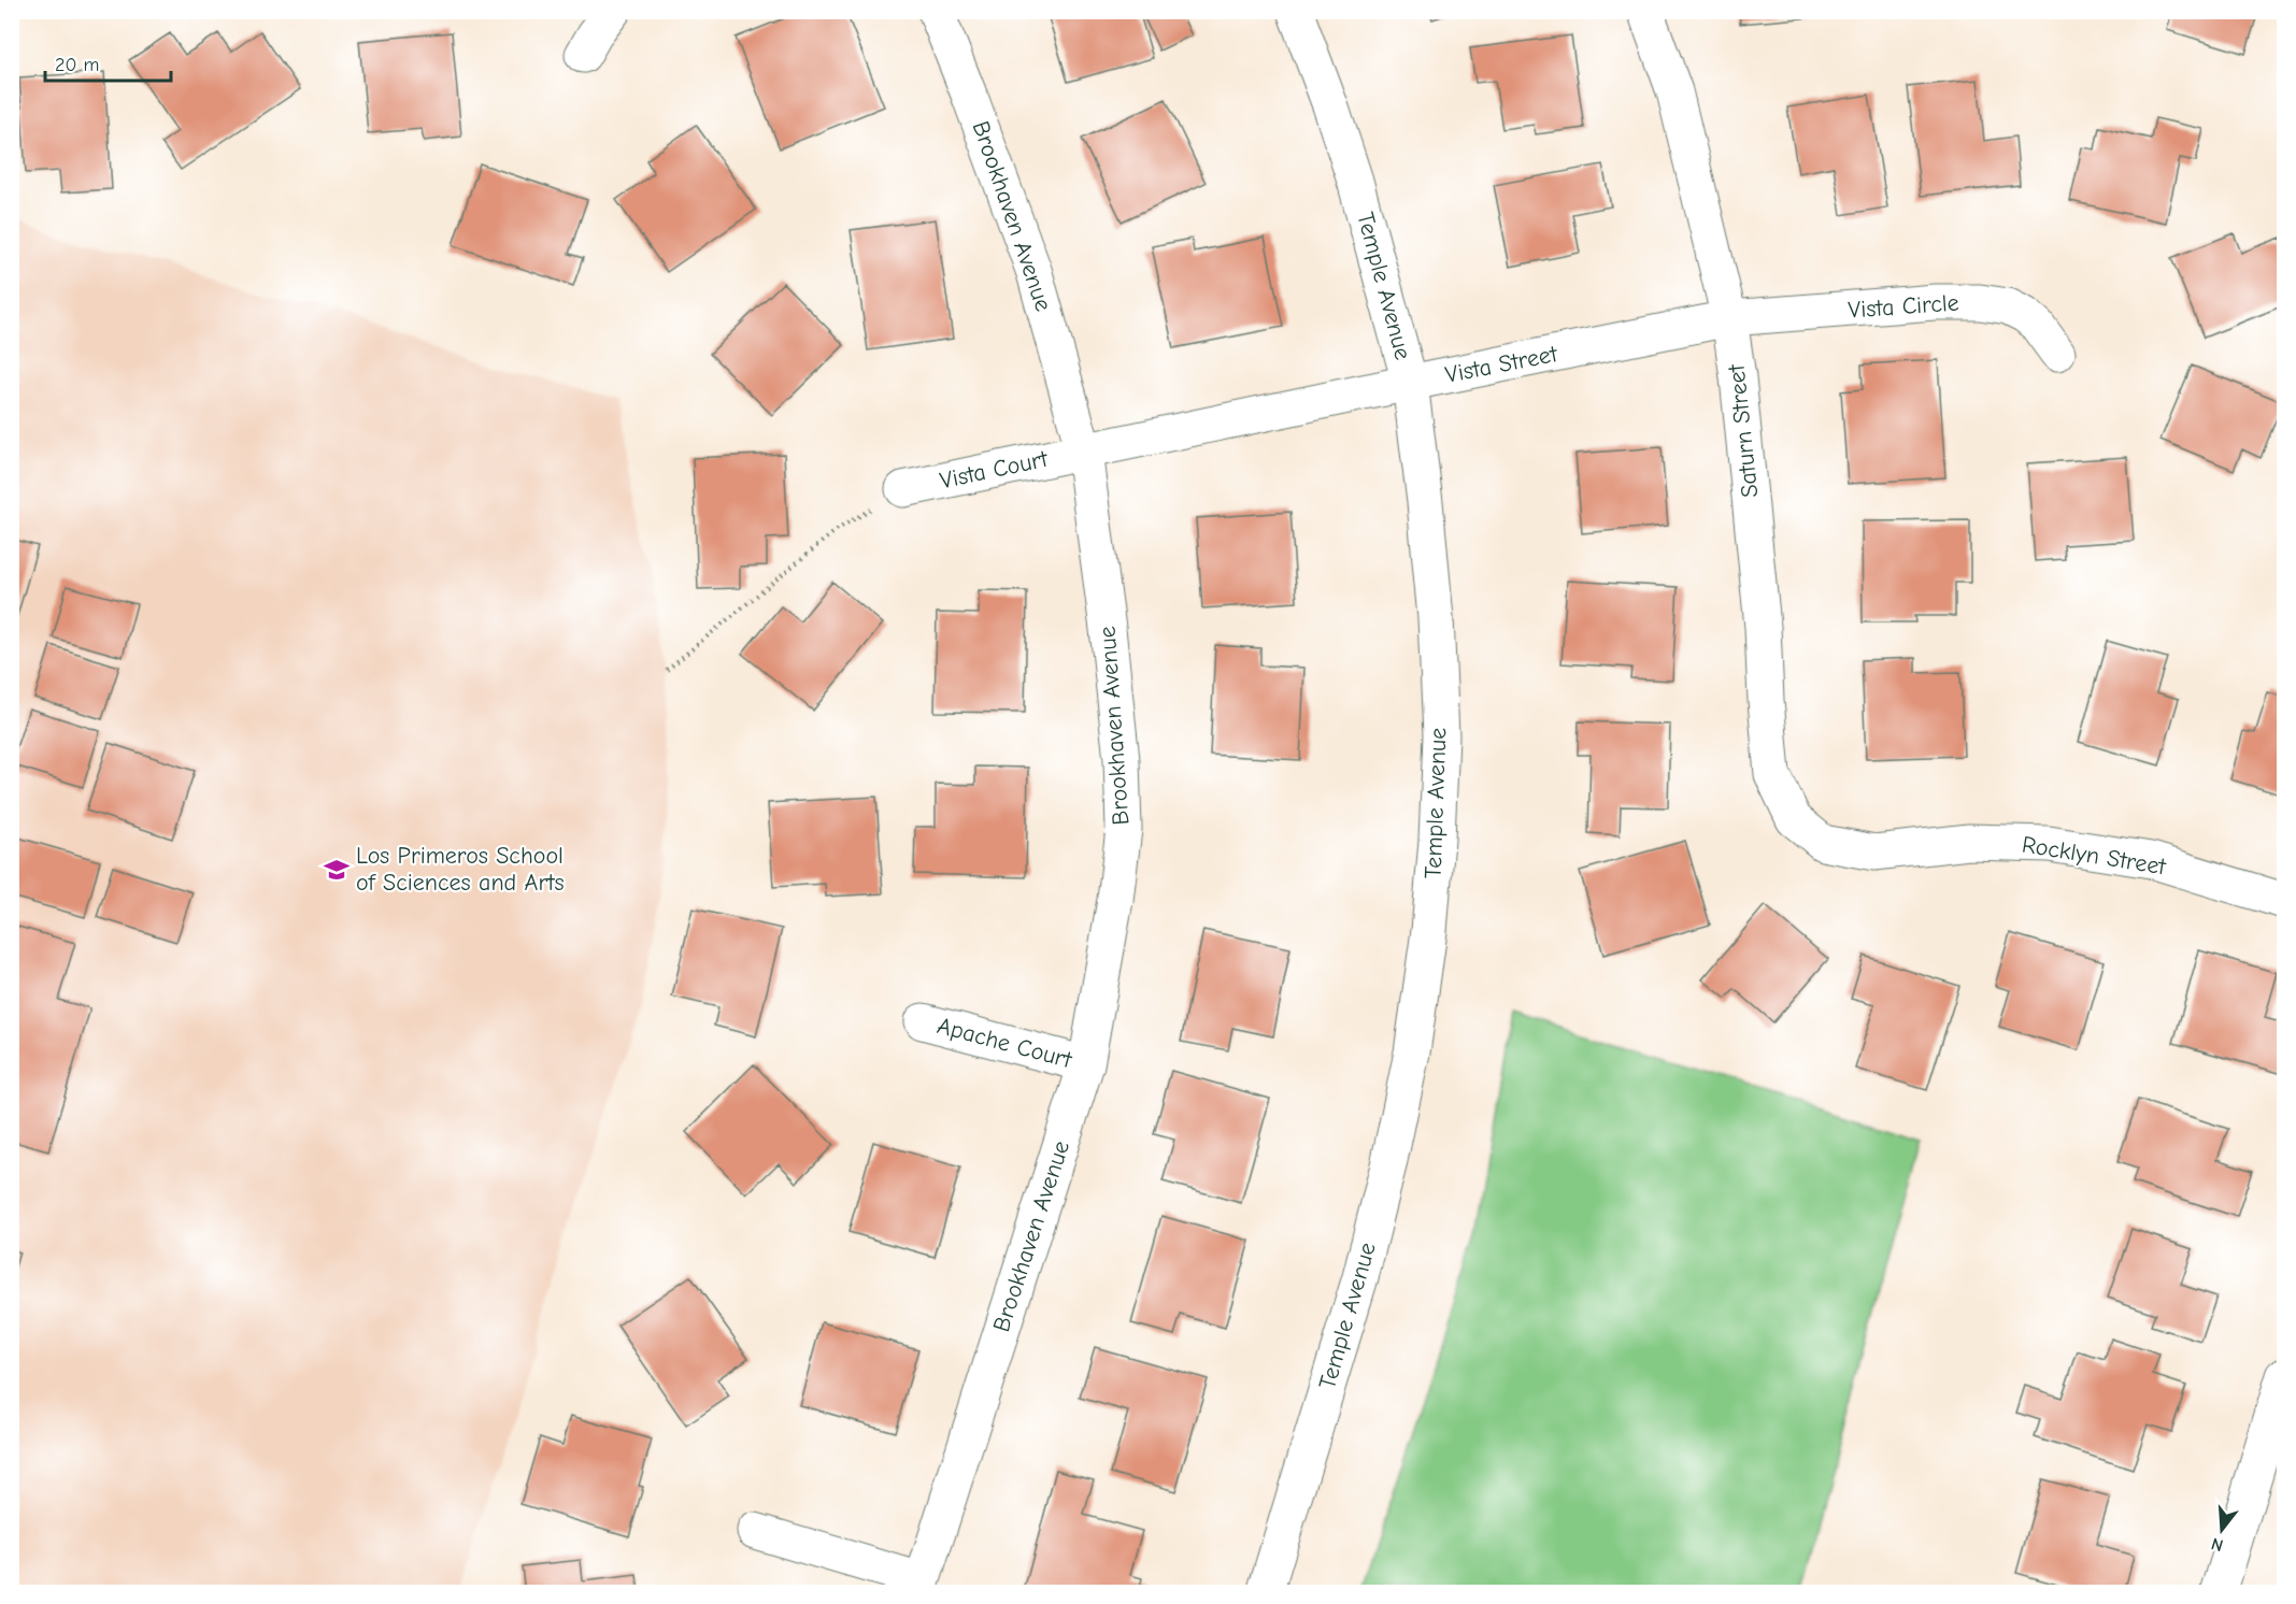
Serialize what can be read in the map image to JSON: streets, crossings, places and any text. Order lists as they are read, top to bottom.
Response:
{
  "streets": {
    "street": [
      "Brookhaven Avenue",
      "Temple Avenue",
      "Vista Circle",
      "Vista Street",
      "Saturn Street",
      "Vista Court",
      "Rocklyn Street",
      "Apache Court"
    ]
  },
  "crossings": [
    ["Brookhaven Avenue", "Vista Street"],
    ["Brookhaven Avenue", "Vista Court"],
    ["Brookhaven Avenue", "Apache Court"],
    ["Temple Avenue", "Vista Street"],
    ["Vista Circle", "Vista Street"],
    ["Vista Circle", "Saturn Street"],
    ["Vista Street", "Saturn Street"],
    ["Vista Street", "Vista Court"],
    ["Saturn Street", "Rocklyn Street"]
  ],
  "places": {
    "school or university": ["Los Primeros School of Sciences and Arts"]
  },
  "scale_bar": "20 m",
  "north": "bottom"
}
